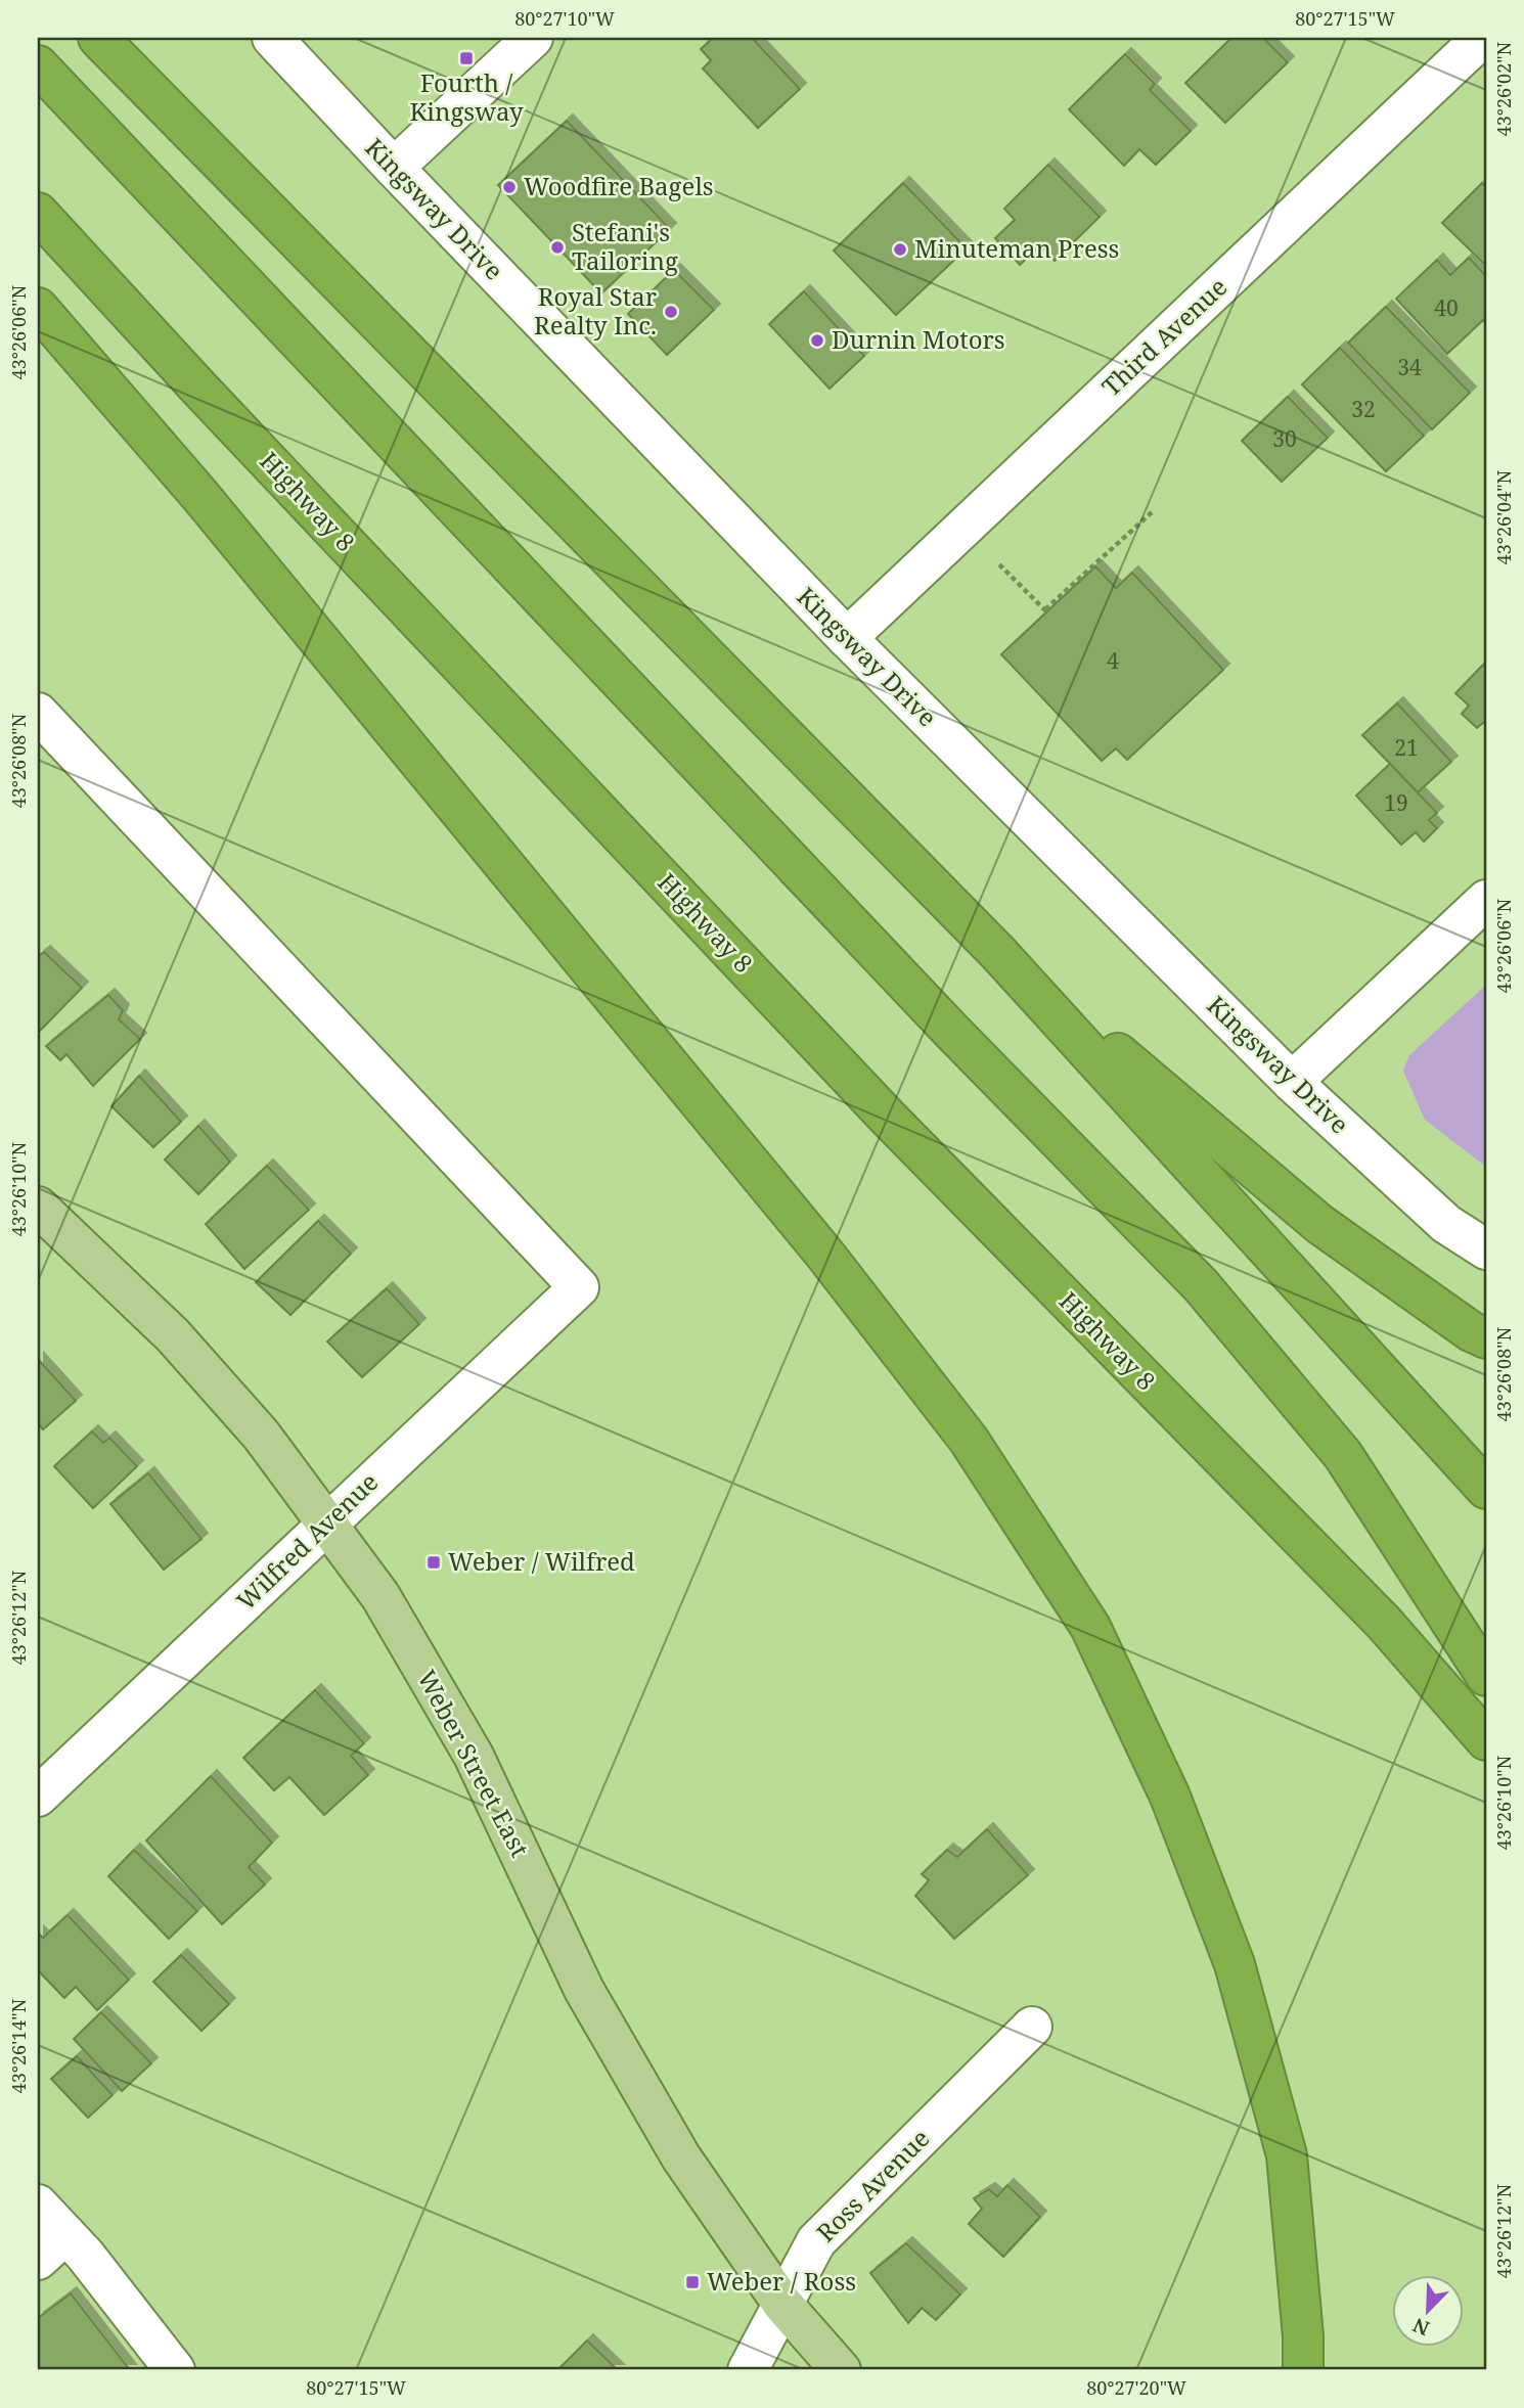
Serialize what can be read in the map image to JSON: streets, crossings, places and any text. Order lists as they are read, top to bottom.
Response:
{
  "streets": {
    "highway": ["Highway 8"],
    "main road": ["Weber Street East"],
    "street": [
      "Kingsway Drive",
      "Third Avenue",
      "Wilfred Avenue",
      "Ross Avenue"
    ]
  },
  "crossings": [
    ["Kingsway Drive", "Third Avenue"],
    ["Wilfred Avenue", "Weber Street East"],
    ["Weber Street East", "Ross Avenue"]
  ],
  "places": {
    "transit": ["Fourth / Kingsway", "Weber / Wilfred", "Weber / Ross"],
    "other": [
      "Woodfire Bagels",
      "Stefani's Tailoring",
      "Minuteman Press",
      "Royal Star Realty Inc.",
      "Durnin Motors"
    ]
  },
  "house_numbers": [
    "40",
    "34",
    "32",
    "30",
    "4",
    "21",
    "19"
  ],
  "north": "bottom left",
  "coordinates": [
    "80°27'10\"W",
    "80°27'15\"W",
    "43°26'02\"N",
    "43°26'06\"N",
    "43°26'04\"N",
    "43°26'08\"N",
    "43°26'10\"N",
    "43°26'12\"N",
    "43°26'14\"N",
    "80°27'20\"W"
  ]
}
